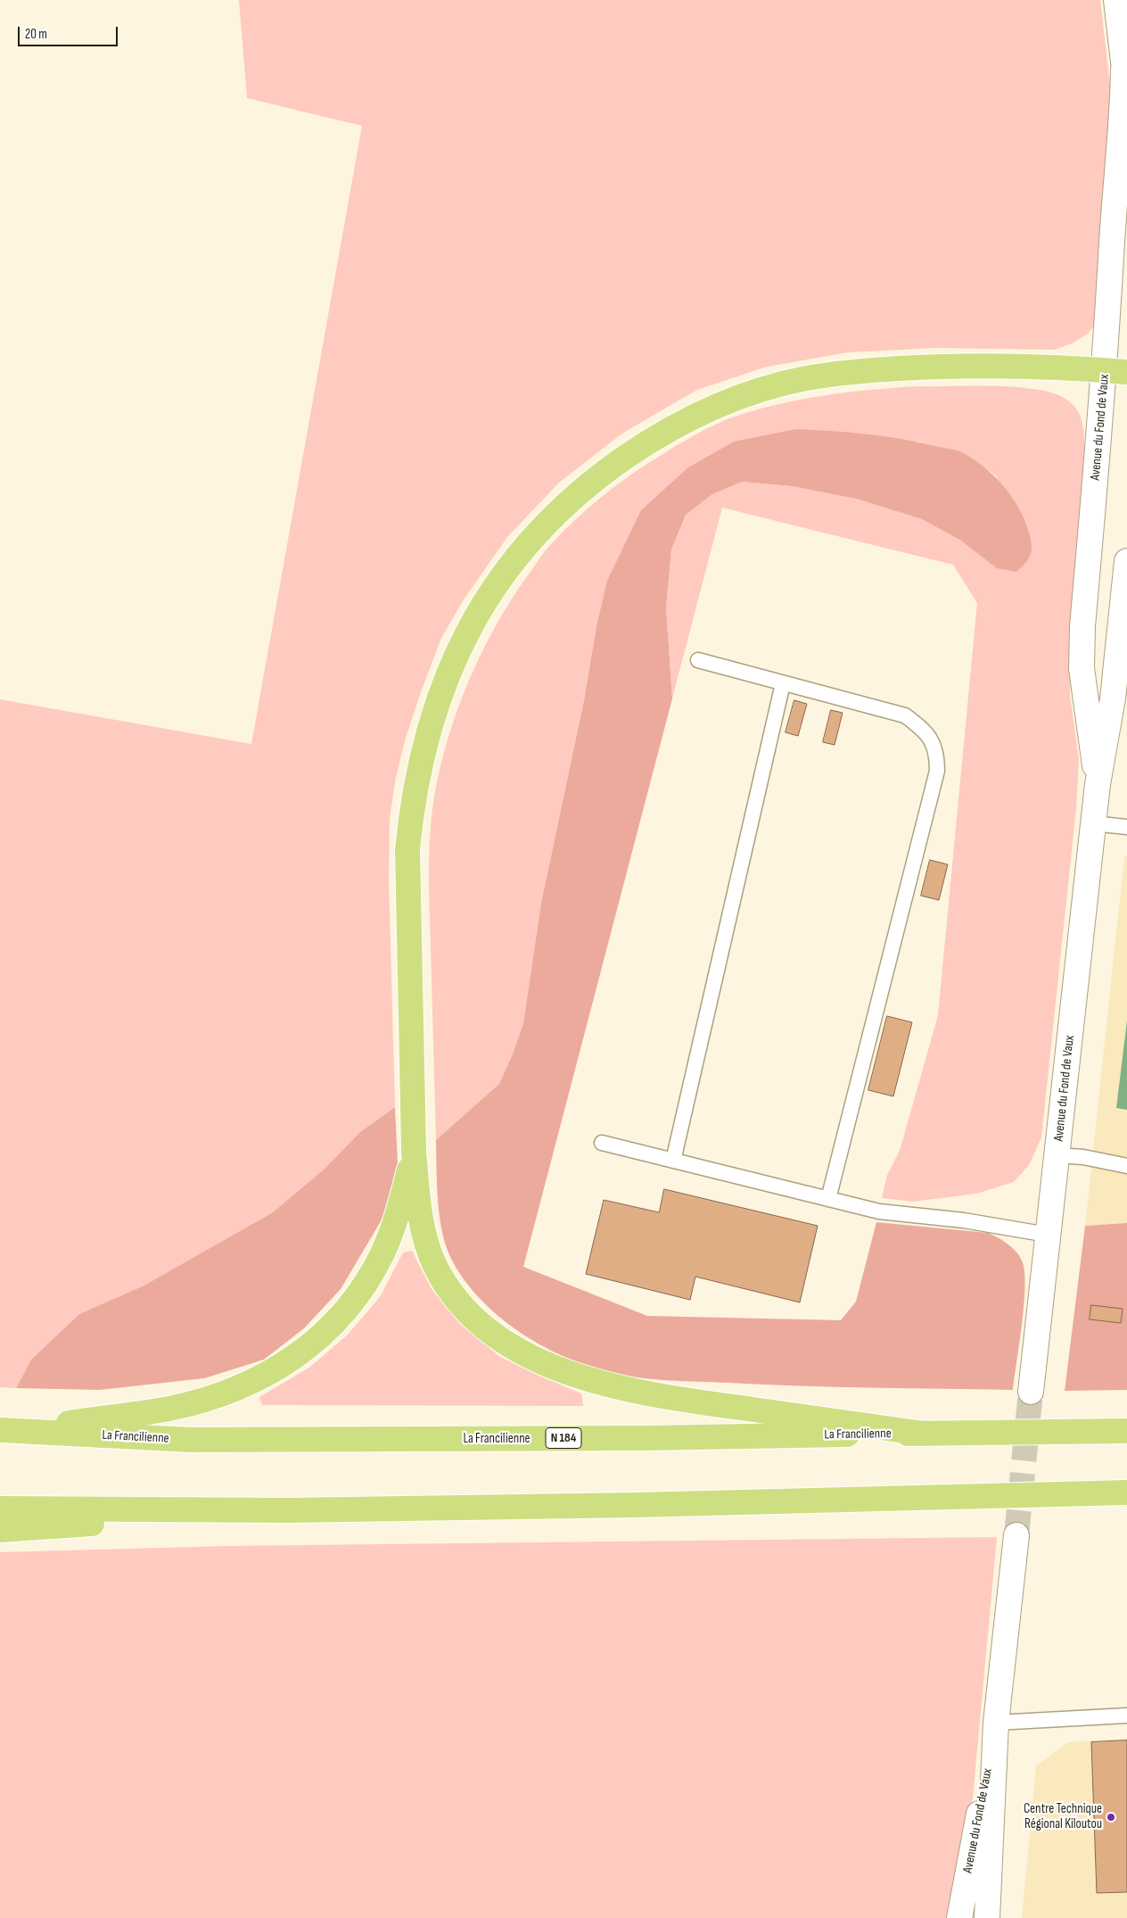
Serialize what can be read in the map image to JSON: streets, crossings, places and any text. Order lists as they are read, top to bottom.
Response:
{
  "streets": {
    "highway": ["La Francilienne", "N 184"],
    "street": ["Avenue du Fond de Vaux"]
  },
  "places": ["Centre Technique Régional Kiloutou"],
  "scale_bar": "20 m"
}
